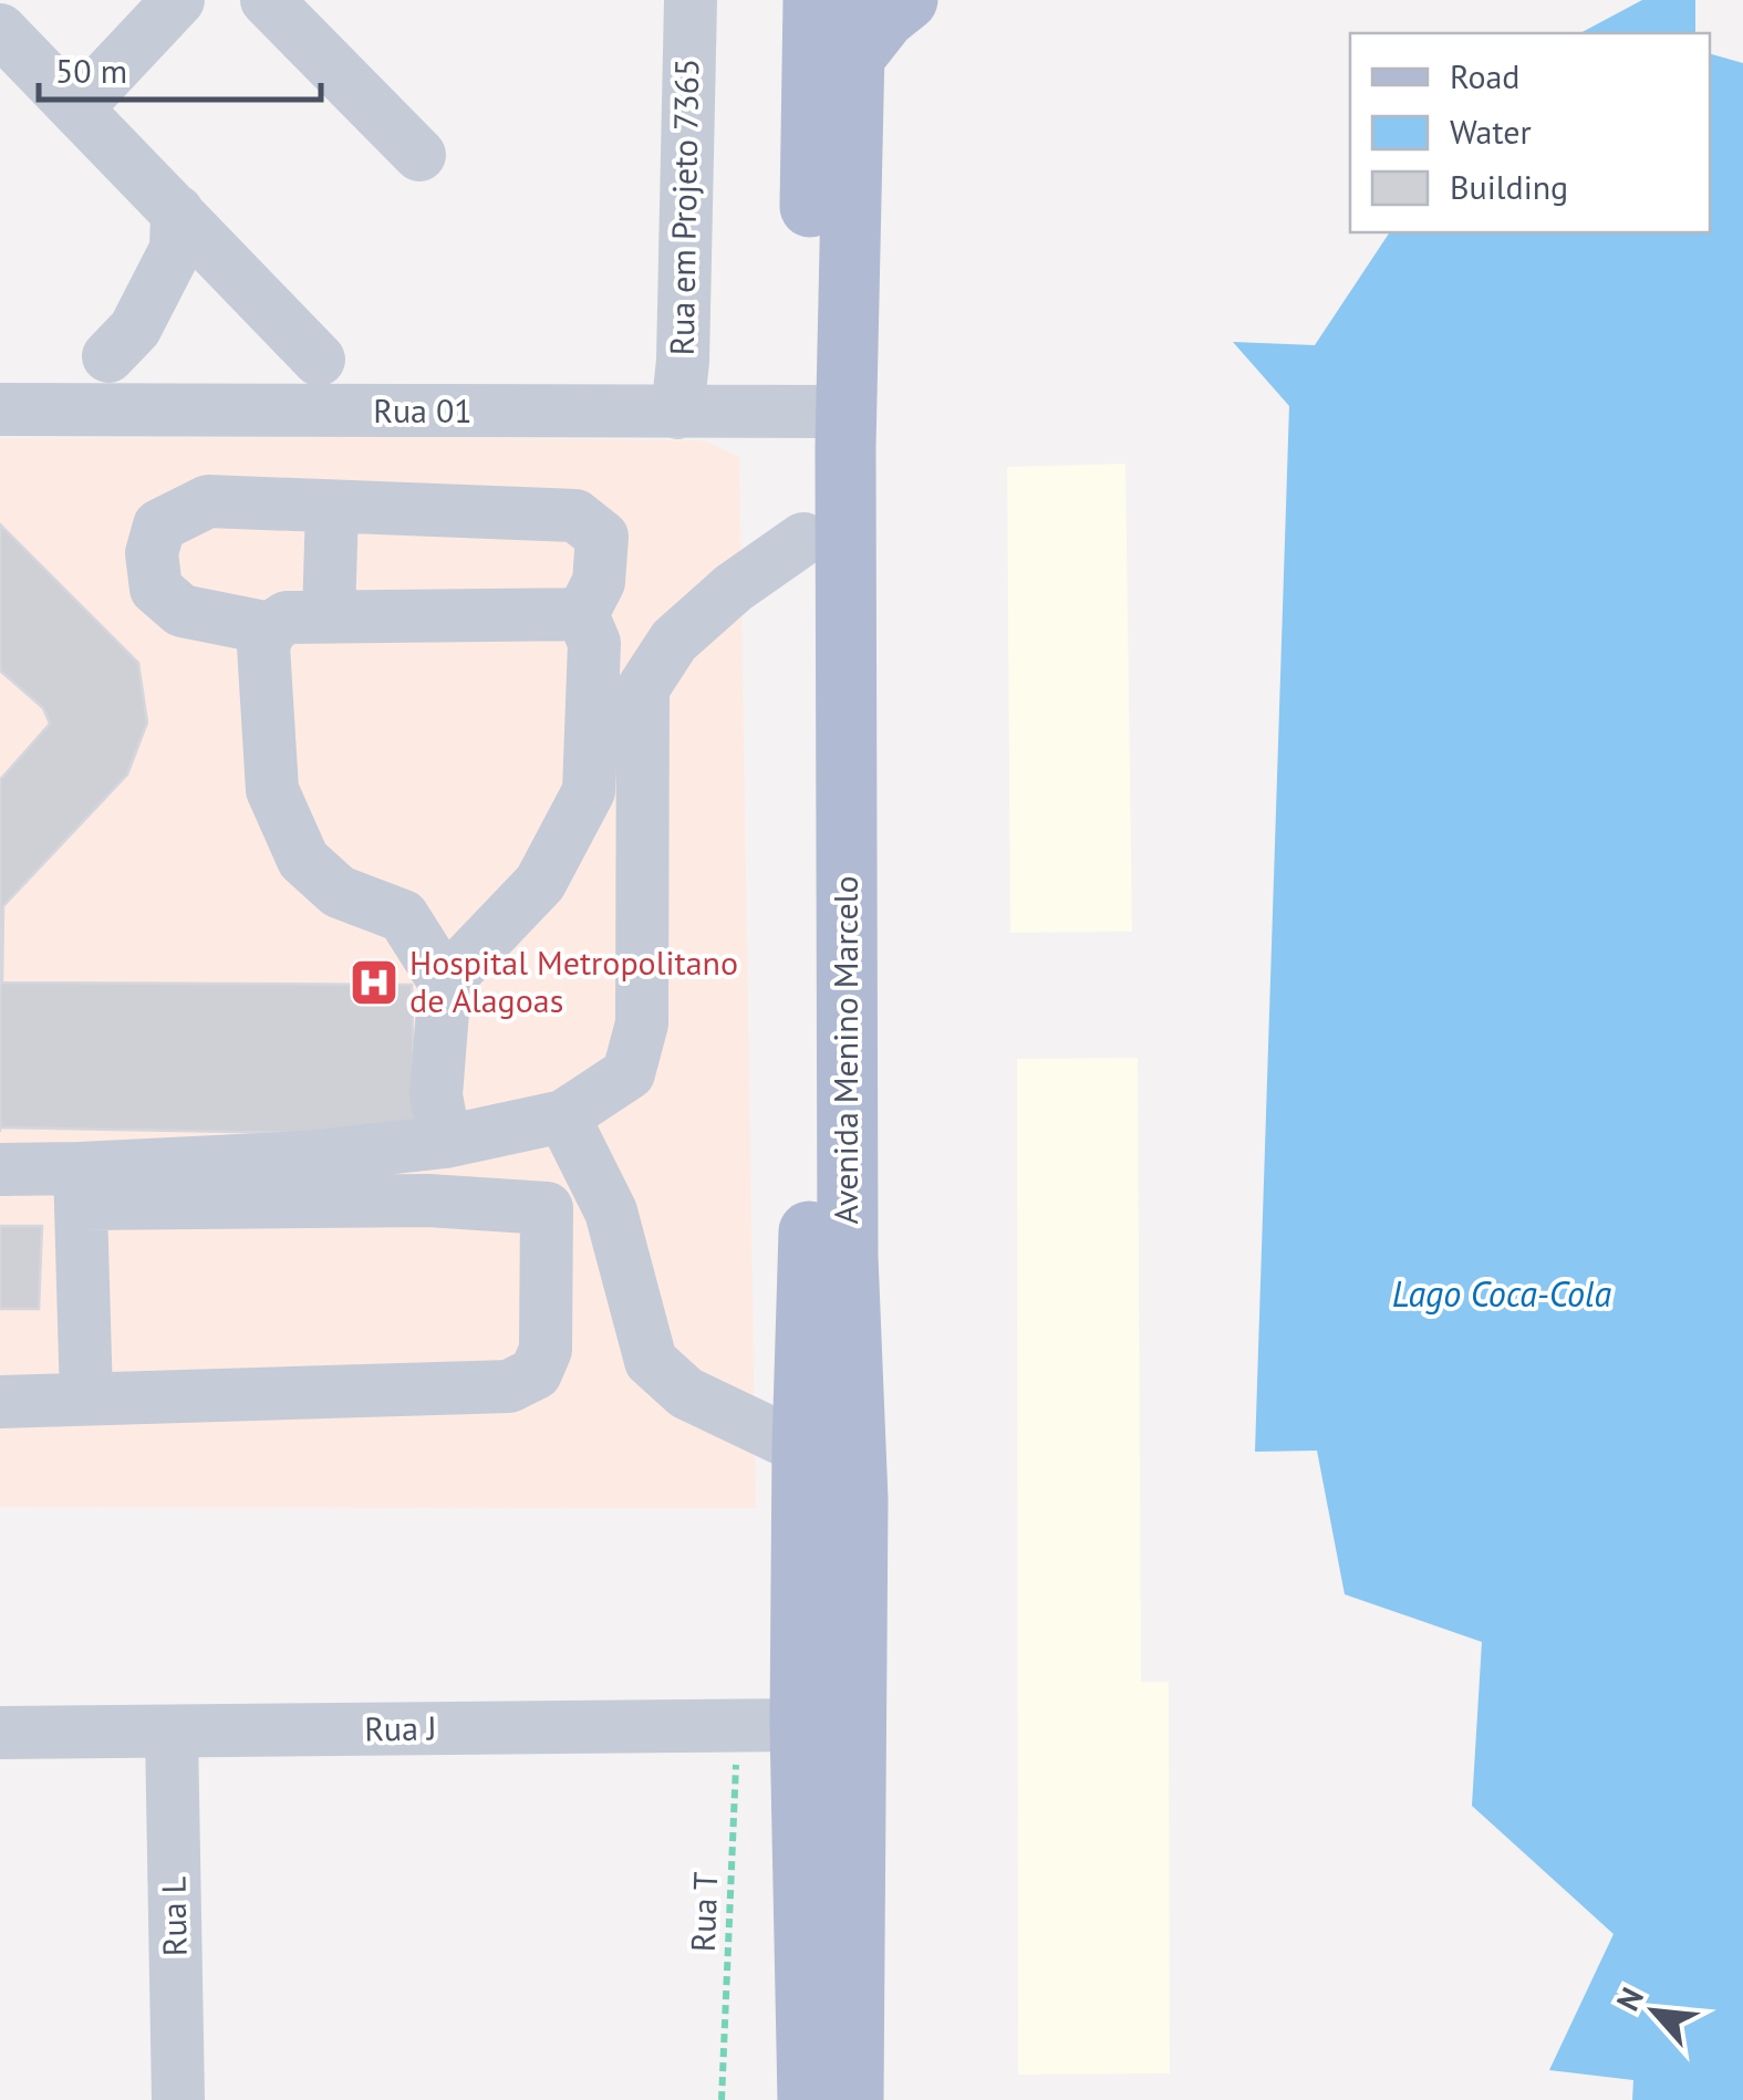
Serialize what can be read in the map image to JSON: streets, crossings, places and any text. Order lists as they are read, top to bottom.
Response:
{
  "streets": {
    "main road": ["Avenida Menino Marcelo"],
    "street": [
      "Rua em Projeto 7365",
      "Rua 01",
      "Rua J",
      "Rua L"
    ],
    "path": ["Rua T"]
  },
  "crossings": [
    ["Rua em Projeto 7365", "Rua 01"],
    ["Rua 01", "Avenida Menino Marcelo"],
    ["Avenida Menino Marcelo", "Rua J"],
    ["Rua J", "Rua T"],
    ["Rua J", "Rua L"]
  ],
  "water": ["Lago Coca-Cola"],
  "places": {
    "hospital": ["Hospital Metropolitano de Alagoas"]
  },
  "legend": ["Road", "Water", "Building"],
  "scale_bar": "50 m",
  "north": "top left"
}
